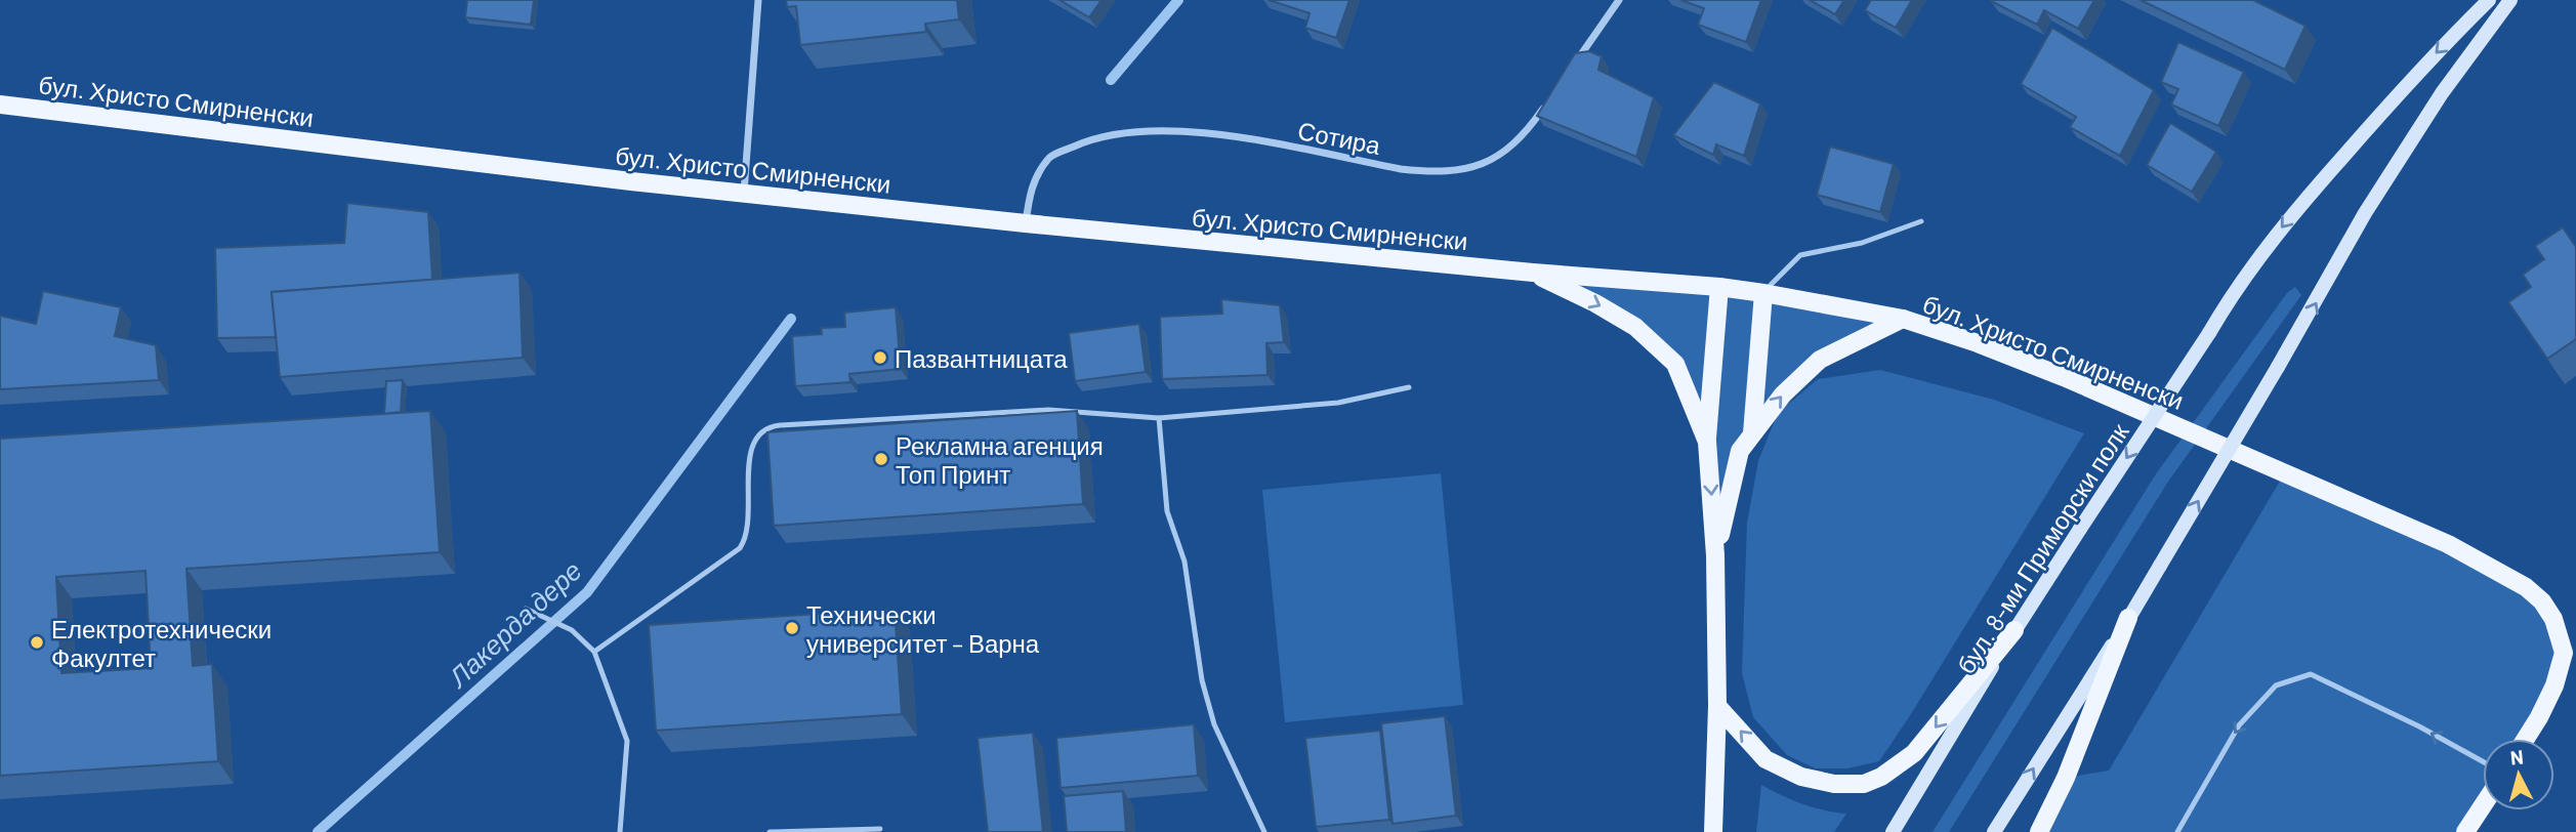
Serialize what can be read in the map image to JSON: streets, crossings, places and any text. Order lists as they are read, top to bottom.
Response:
{
  "streets": {
    "main road": ["бул. Христо Смирненски", "бул. 8-ми Приморски полк"],
    "street": ["Сотира"]
  },
  "crossings": [
    ["бул. Христо Смирненски", "Сотира"]
  ],
  "water": ["Лакерда дере"],
  "places": [
    "Пазвантницата",
    "Рекламна агенция Топ Принт",
    "Технически университет – Варна",
    "Електротехнически Факултет"
  ],
  "north": "top"
}
